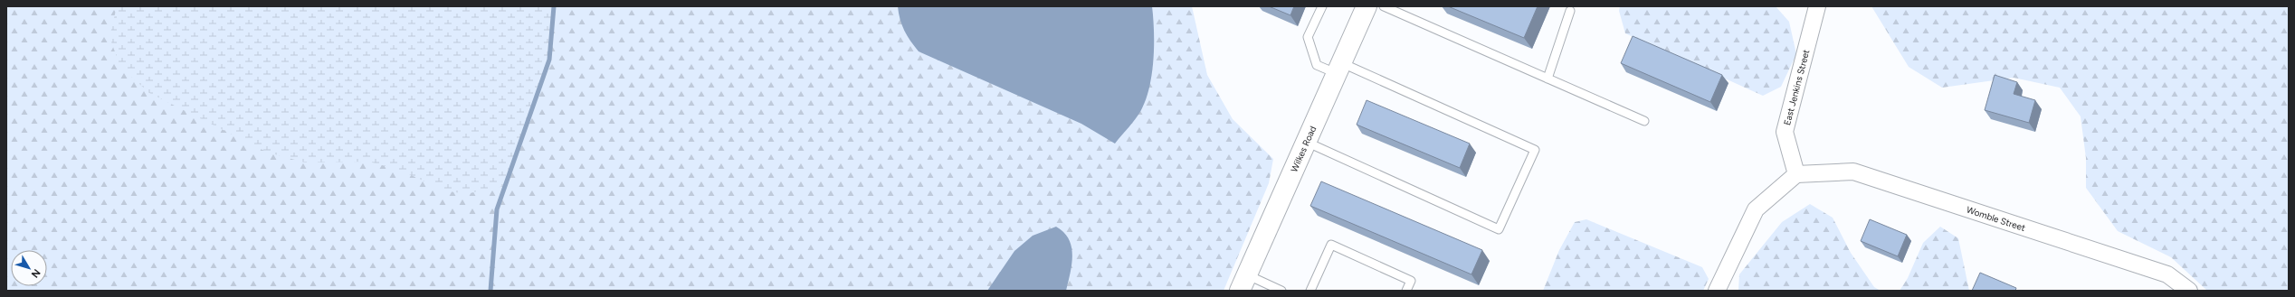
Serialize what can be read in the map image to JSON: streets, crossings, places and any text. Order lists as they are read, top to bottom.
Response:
{
  "streets": {
    "street": ["East Jenkins Street", "Wilkes Road", "Womble Street"]
  },
  "crossings": [
    ["East Jenkins Street", "Womble Street"]
  ],
  "north": "bottom right"
}
